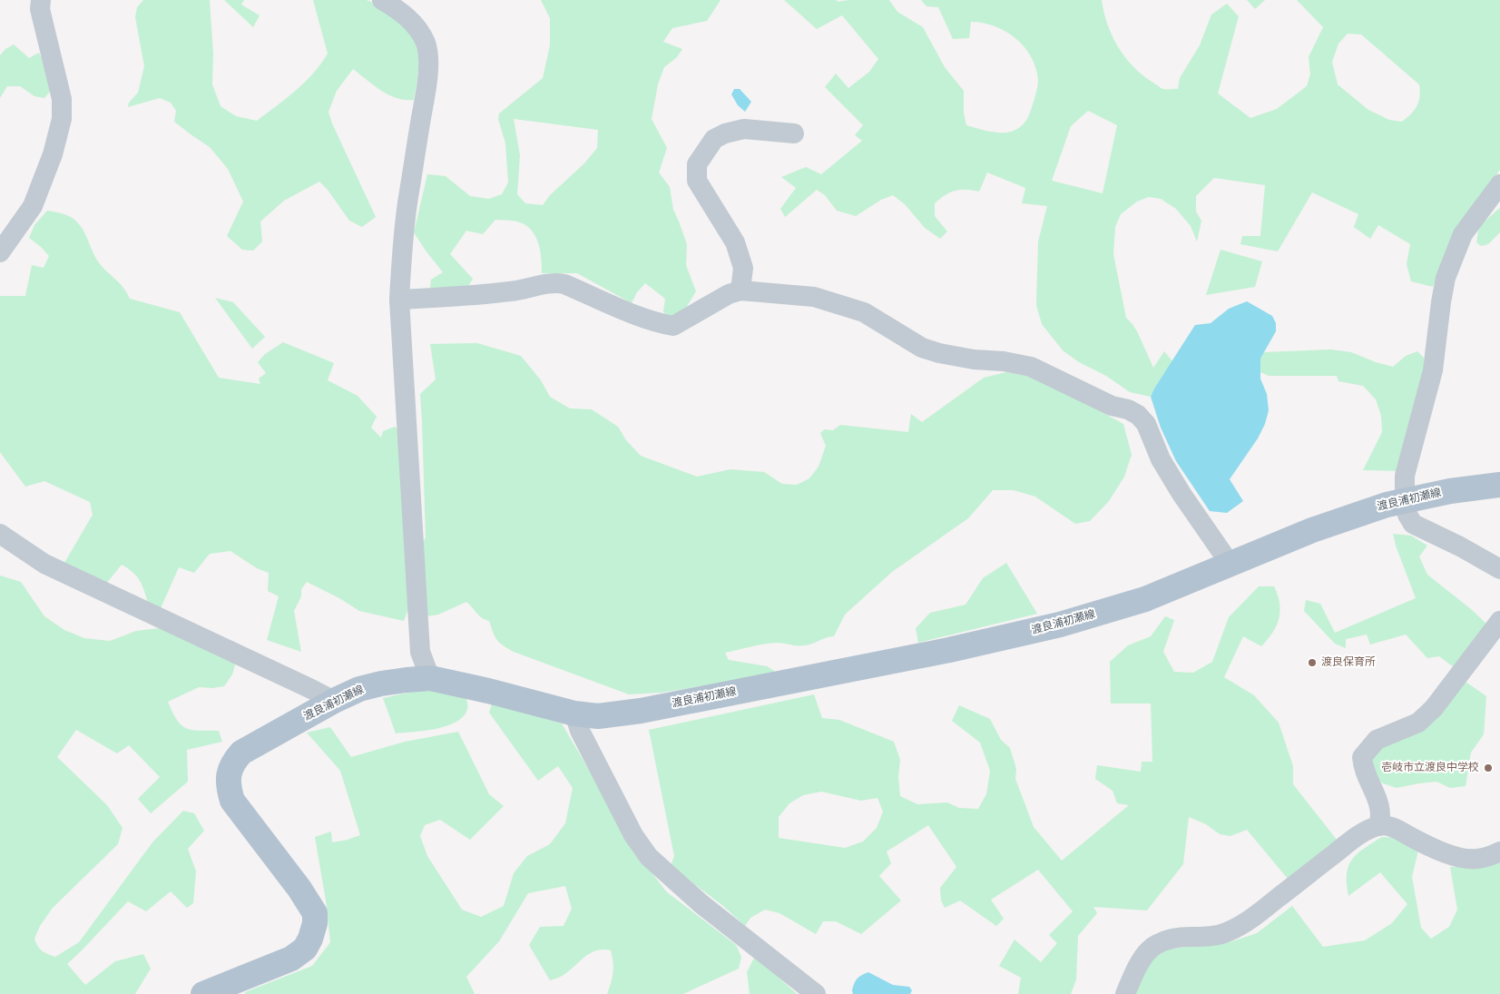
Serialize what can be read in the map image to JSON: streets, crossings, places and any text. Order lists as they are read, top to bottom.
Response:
{
  "streets": {
    "main road": ["渡良浦初瀬線"]
  },
  "places": ["渡良保育所", "壱岐市立渡良中学校"]
}
